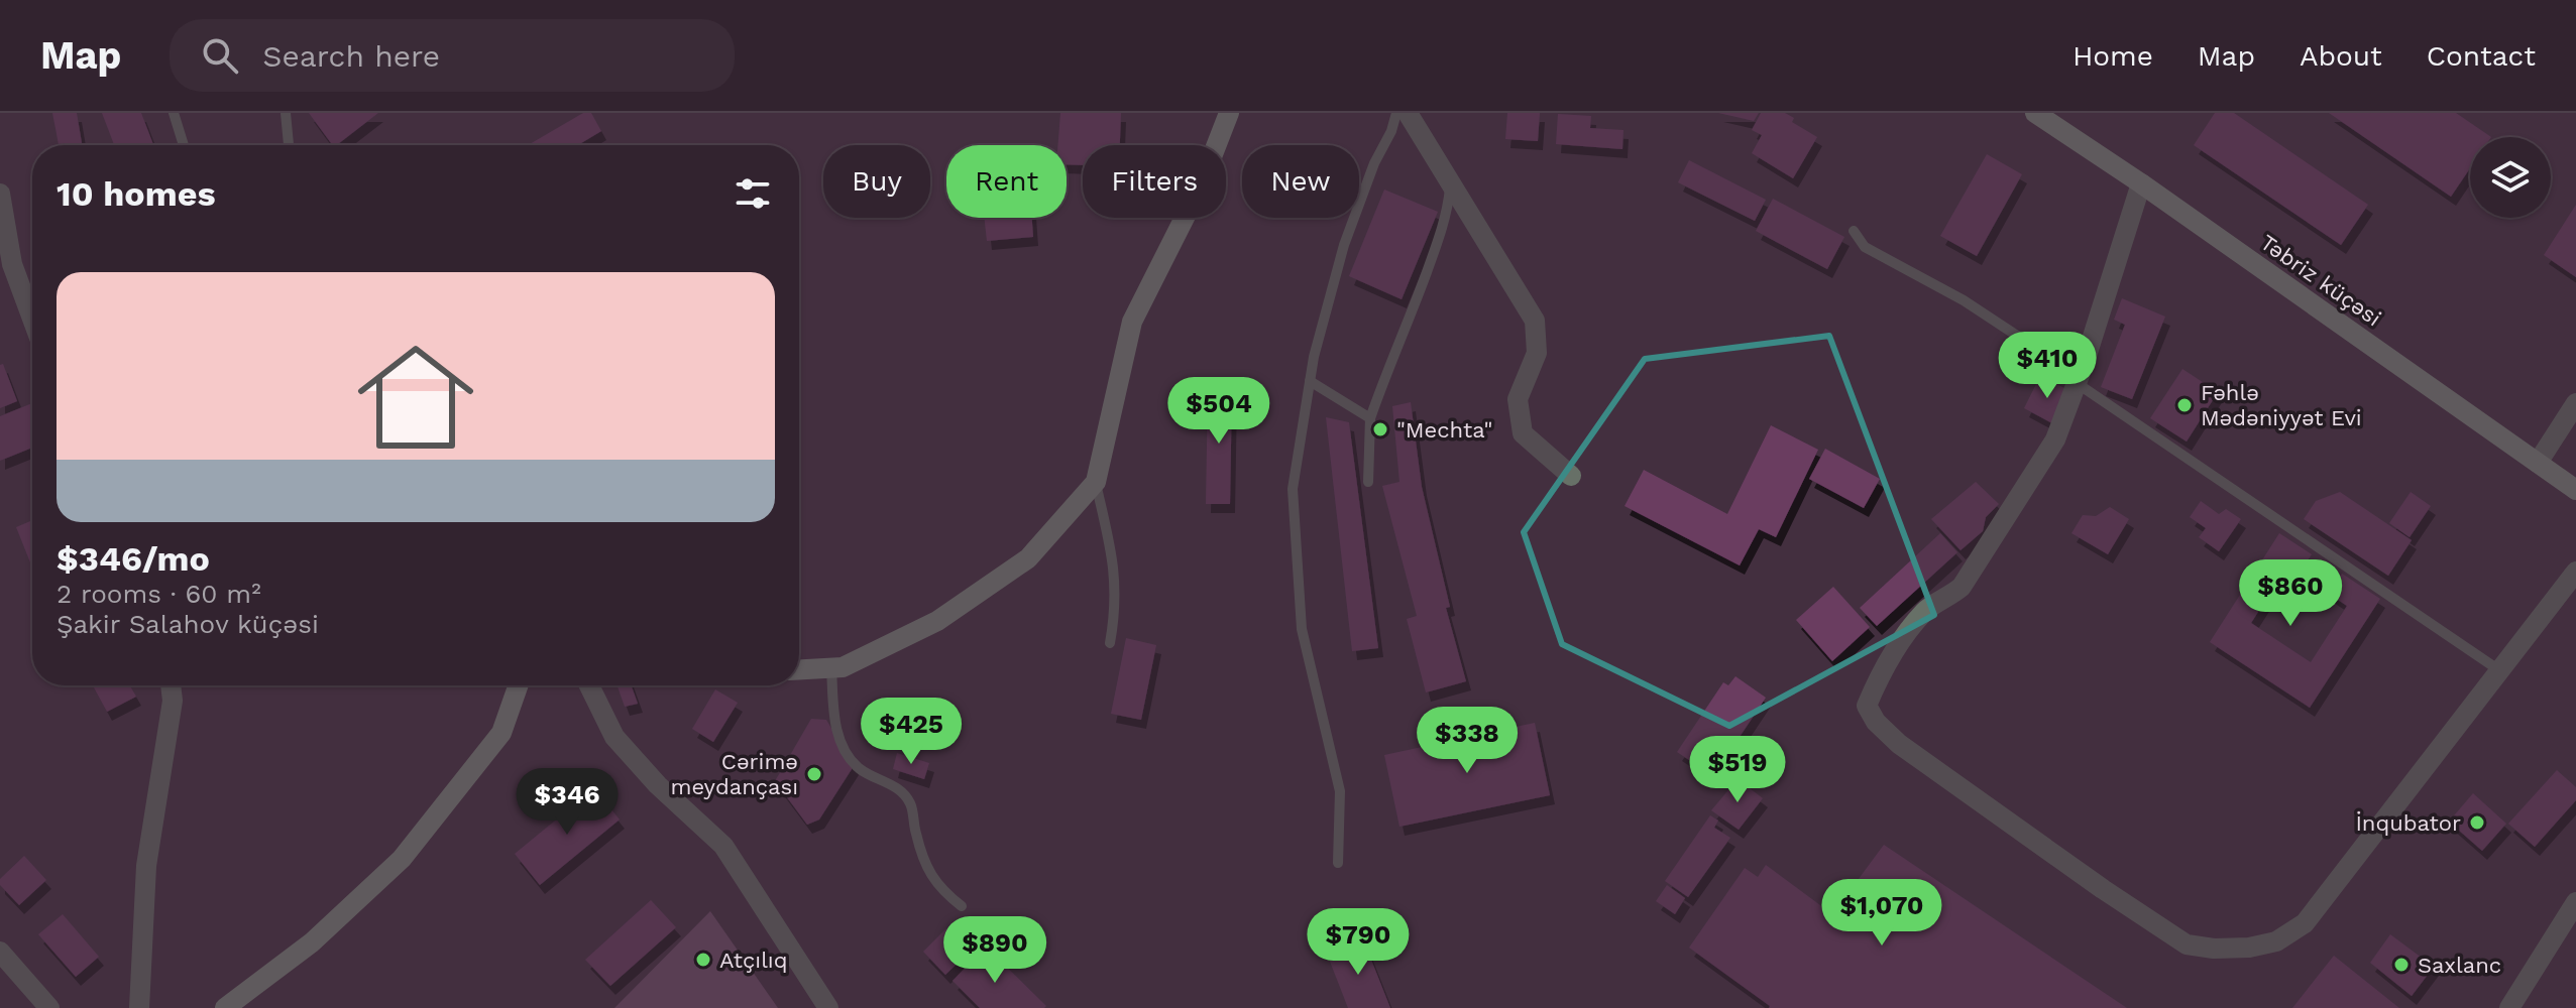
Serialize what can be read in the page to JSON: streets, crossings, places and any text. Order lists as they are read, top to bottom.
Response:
{
  "streets": {
    "street": ["Təbriz küçəsi"]
  },
  "places": [
    "Fəhlə Mədəniyyət Evi",
    "\"Mechta\"",
    "Cərimə meydançası",
    "İnqubator",
    "Atçılıq",
    "Saxlanc"
  ],
  "page": {
    "header": "Map",
    "search": "Search here",
    "nav": [
      "Home",
      "Map",
      "About",
      "Contact"
    ],
    "chip": [
      "Buy",
      "Rent",
      "Filters",
      "New"
    ],
    "heading": "10 homes",
    "list": [
      {
        "name": "$346/mo",
        "note": "2 rooms · 60 m² · Şakir Salahov küçəsi"
      }
    ],
    "price": [
      "$410",
      "$504",
      "$860",
      "$425",
      "$338",
      "$519",
      "$346",
      "$1,070",
      "$790",
      "$890"
    ]
  }
}
